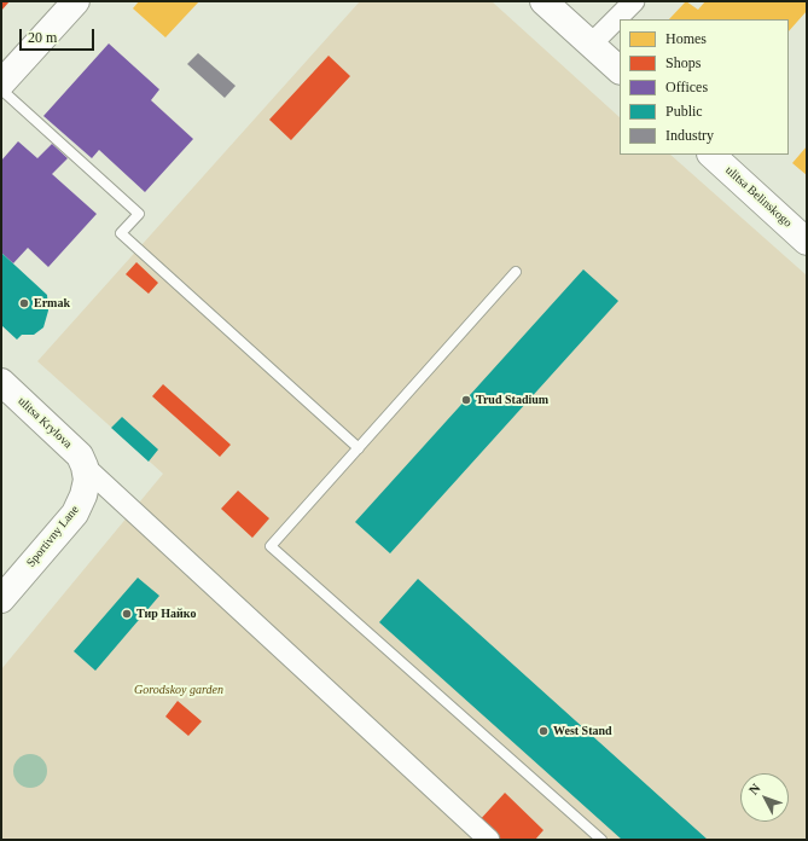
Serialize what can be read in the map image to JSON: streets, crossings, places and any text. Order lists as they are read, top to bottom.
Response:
{
  "streets": {
    "street": ["ulitsa Belinskogo", "ulitsa Krylova", "Sportivny Lane"]
  },
  "crossings": [
    ["ulitsa Krylova", "Sportivny Lane"]
  ],
  "parks": ["Gorodskoy garden"],
  "places": [
    "Ermak",
    "Trud Stadium",
    "Тир Найко",
    "West Stand"
  ],
  "legend": [
    "Homes",
    "Shops",
    "Offices",
    "Public",
    "Industry"
  ],
  "scale_bar": "20 m",
  "north": "top left"
}
